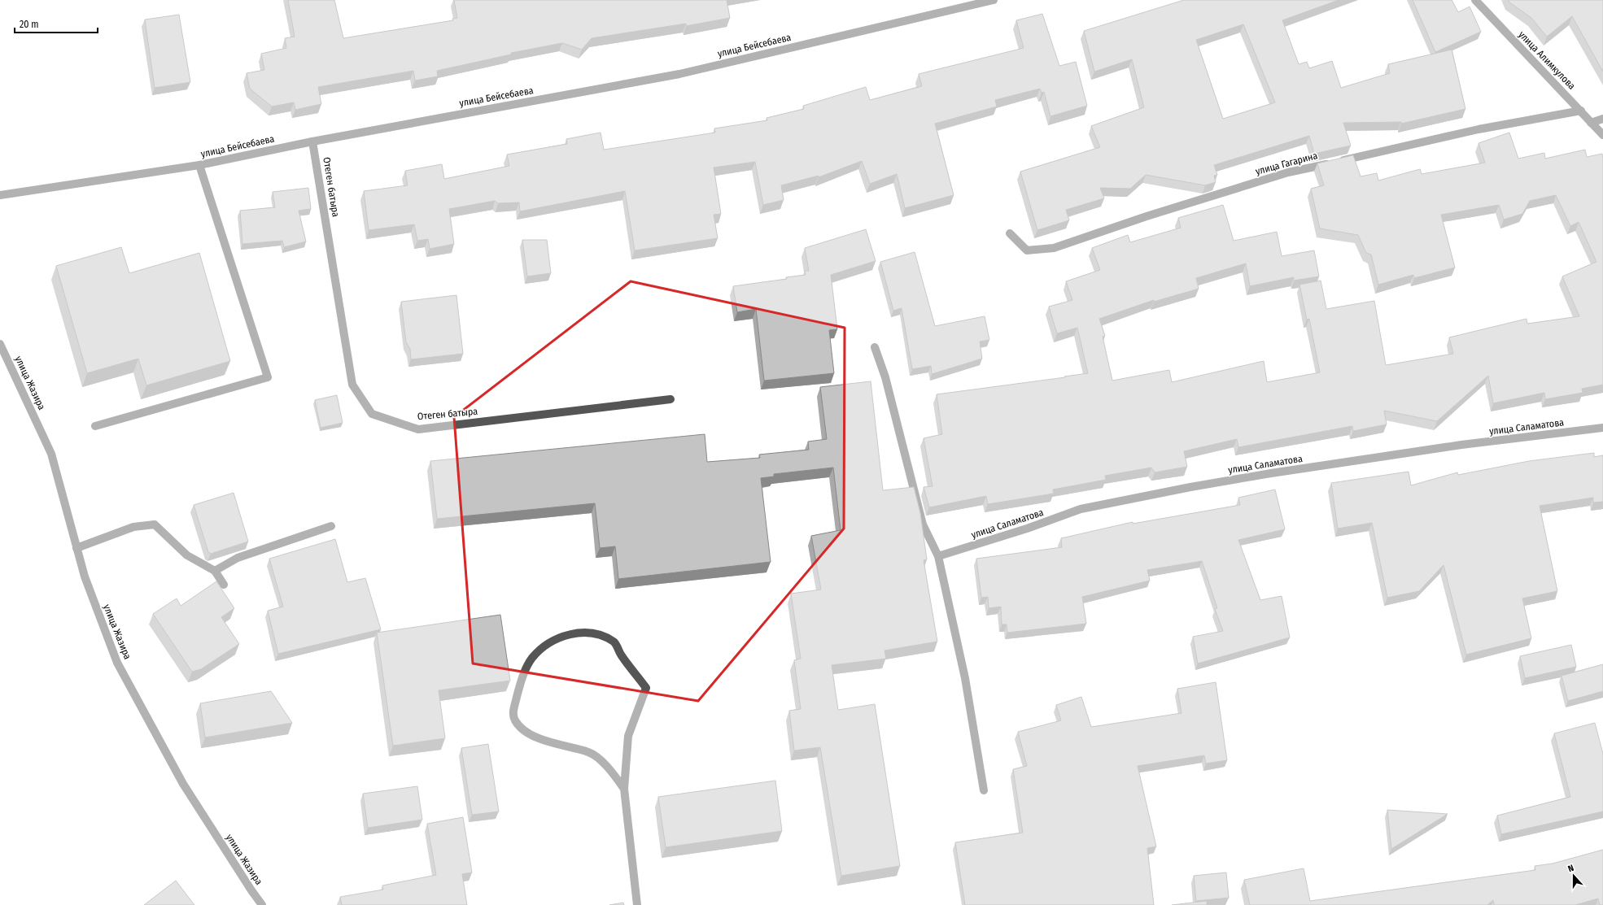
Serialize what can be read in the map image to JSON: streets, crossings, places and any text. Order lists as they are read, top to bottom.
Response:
{
  "streets": {
    "street": [
      "улица Бейсебаева",
      "улица Алимкулова",
      "улица Гагарина",
      "Отеген батыра",
      "улица Жазира",
      "улица Саламатова"
    ]
  },
  "crossings": [
    ["улица Бейсебаева", "Отеген батыра"],
    ["улица Алимкулова", "улица Гагарина"]
  ],
  "scale_bar": "20 m",
  "north": "top"
}
